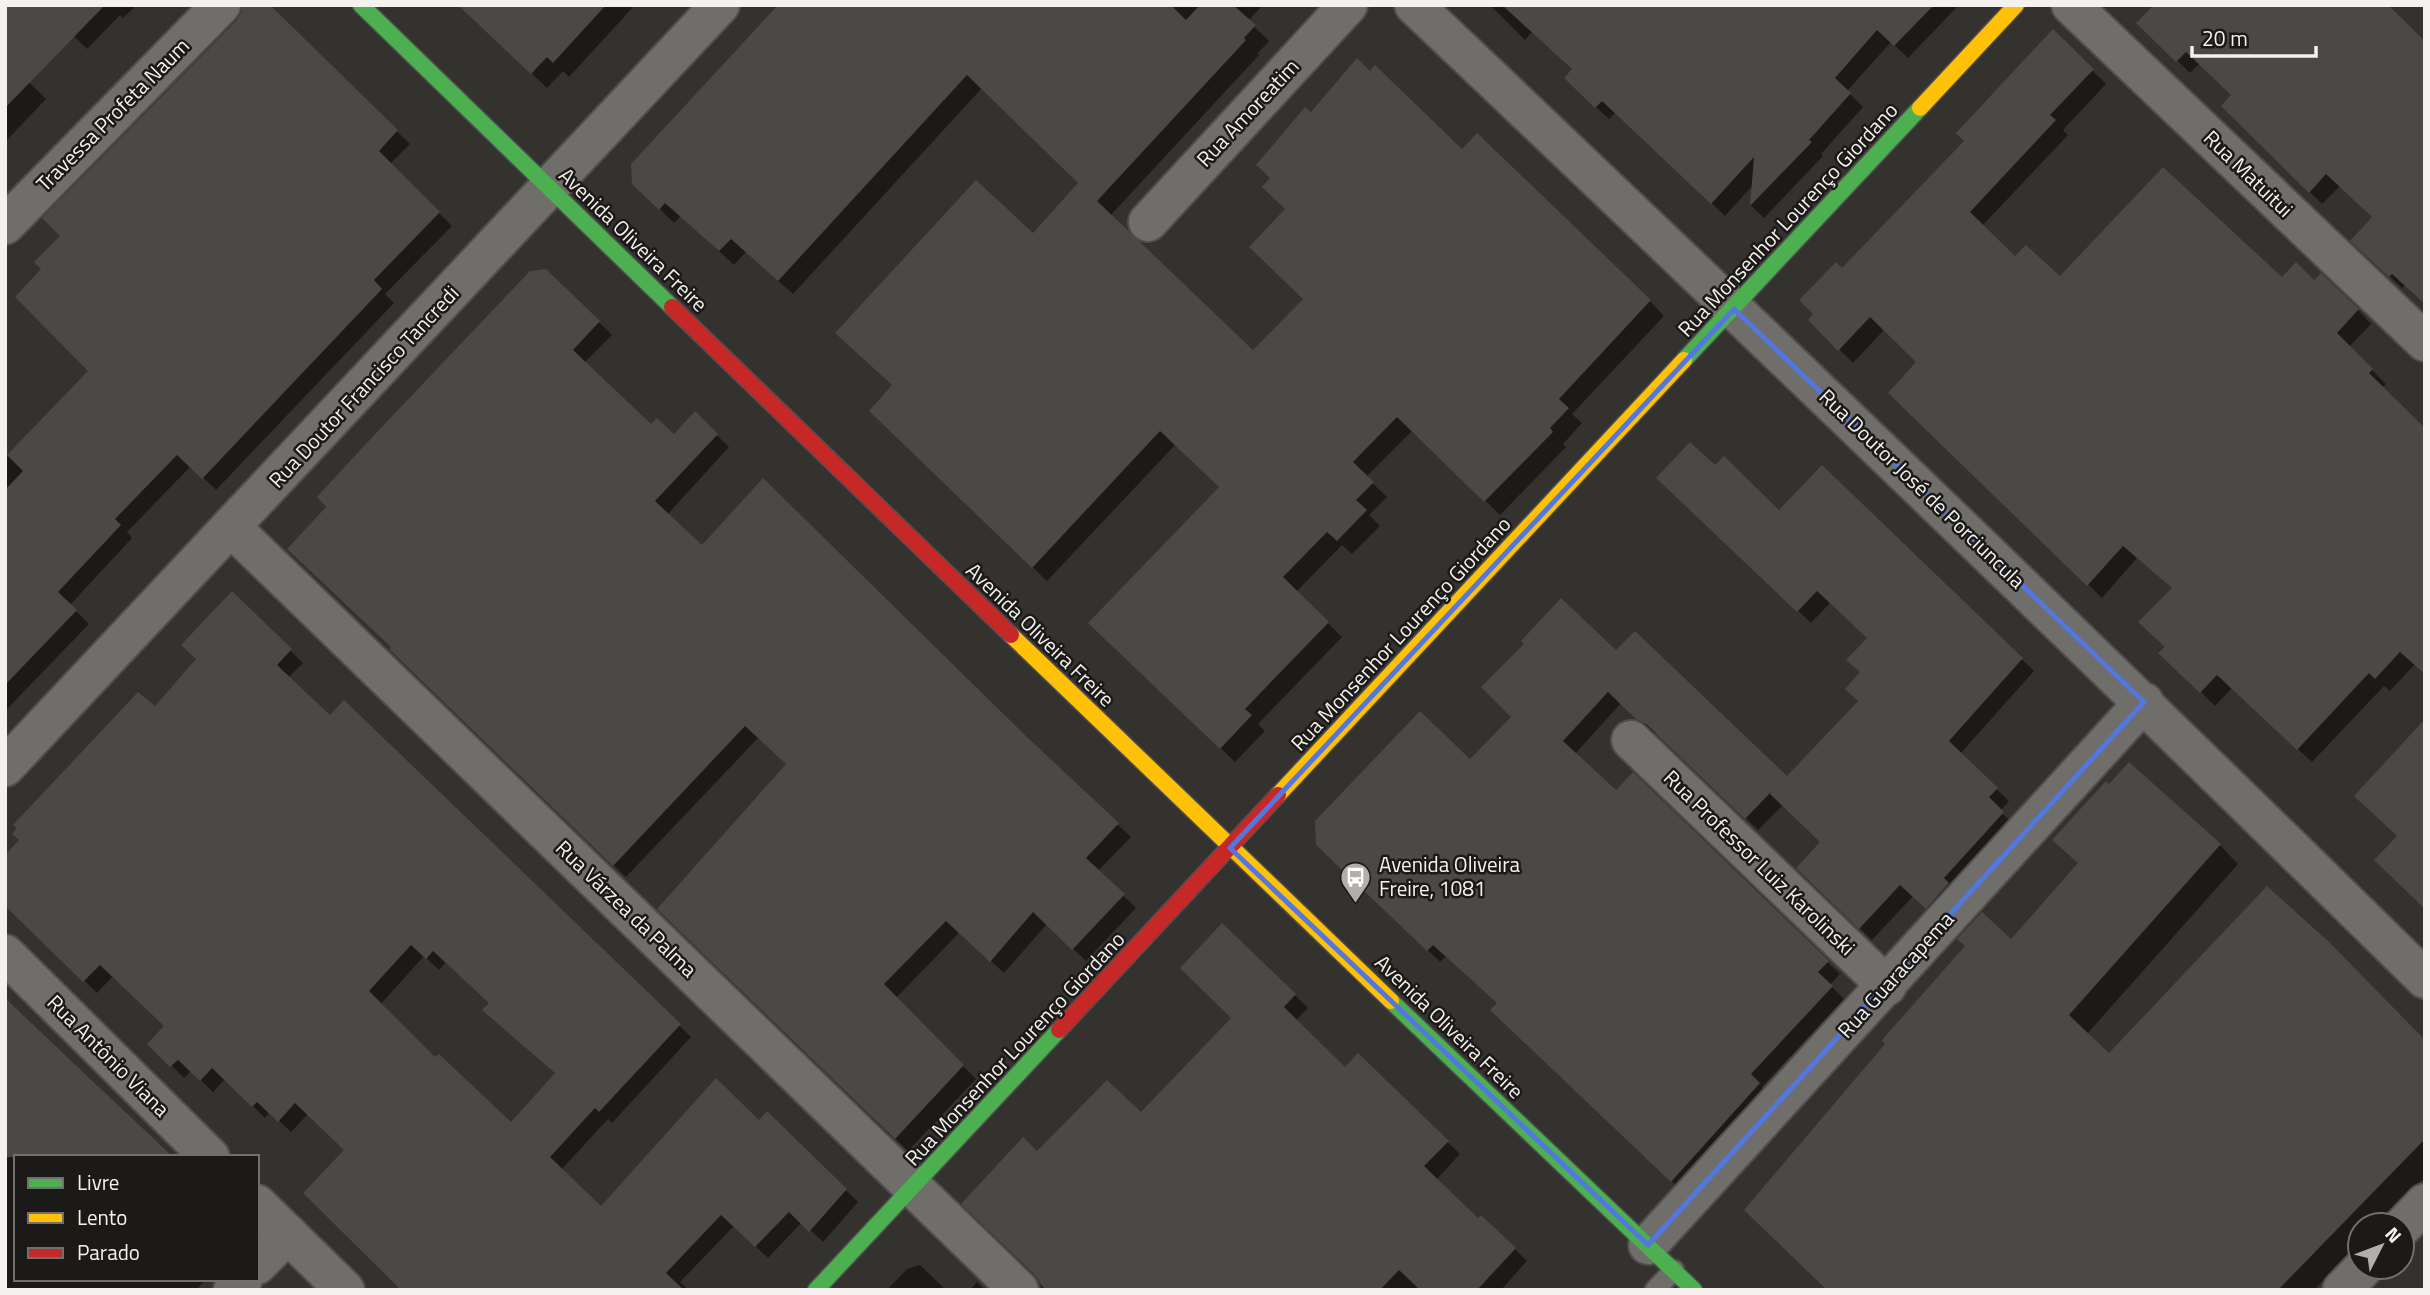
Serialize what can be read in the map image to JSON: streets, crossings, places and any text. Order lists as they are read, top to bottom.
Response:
{
  "streets": {
    "street": [
      "Rua Amoreatim",
      "Travessa Profeta Naum",
      "Rua Matuitui",
      "Rua Monsenhor Lourenço Giordano",
      "Avenida Oliveira Freire",
      "Rua Doutor Francisco Tancredi",
      "Rua Doutor José de Porciuncula",
      "Rua Professor Luiz Karolinski",
      "Rua Várzea da Palma",
      "Rua Guaracapema",
      "Rua Antônio Viana"
    ]
  },
  "crossings": [
    ["Rua Monsenhor Lourenço Giordano", "Avenida Oliveira Freire"],
    ["Rua Monsenhor Lourenço Giordano", "Rua Doutor José de Porciuncula"],
    ["Rua Monsenhor Lourenço Giordano", "Rua Várzea da Palma"],
    ["Avenida Oliveira Freire", "Rua Doutor Francisco Tancredi"],
    ["Avenida Oliveira Freire", "Rua Guaracapema"],
    ["Rua Doutor Francisco Tancredi", "Rua Várzea da Palma"],
    ["Rua Doutor José de Porciuncula", "Rua Guaracapema"],
    ["Rua Professor Luiz Karolinski", "Rua Guaracapema"]
  ],
  "places": {
    "bus stop": ["Avenida Oliveira Freire, 1081"]
  },
  "legend": ["Livre", "Lento", "Parado"],
  "scale_bar": "20 m",
  "north": "top right"
}
